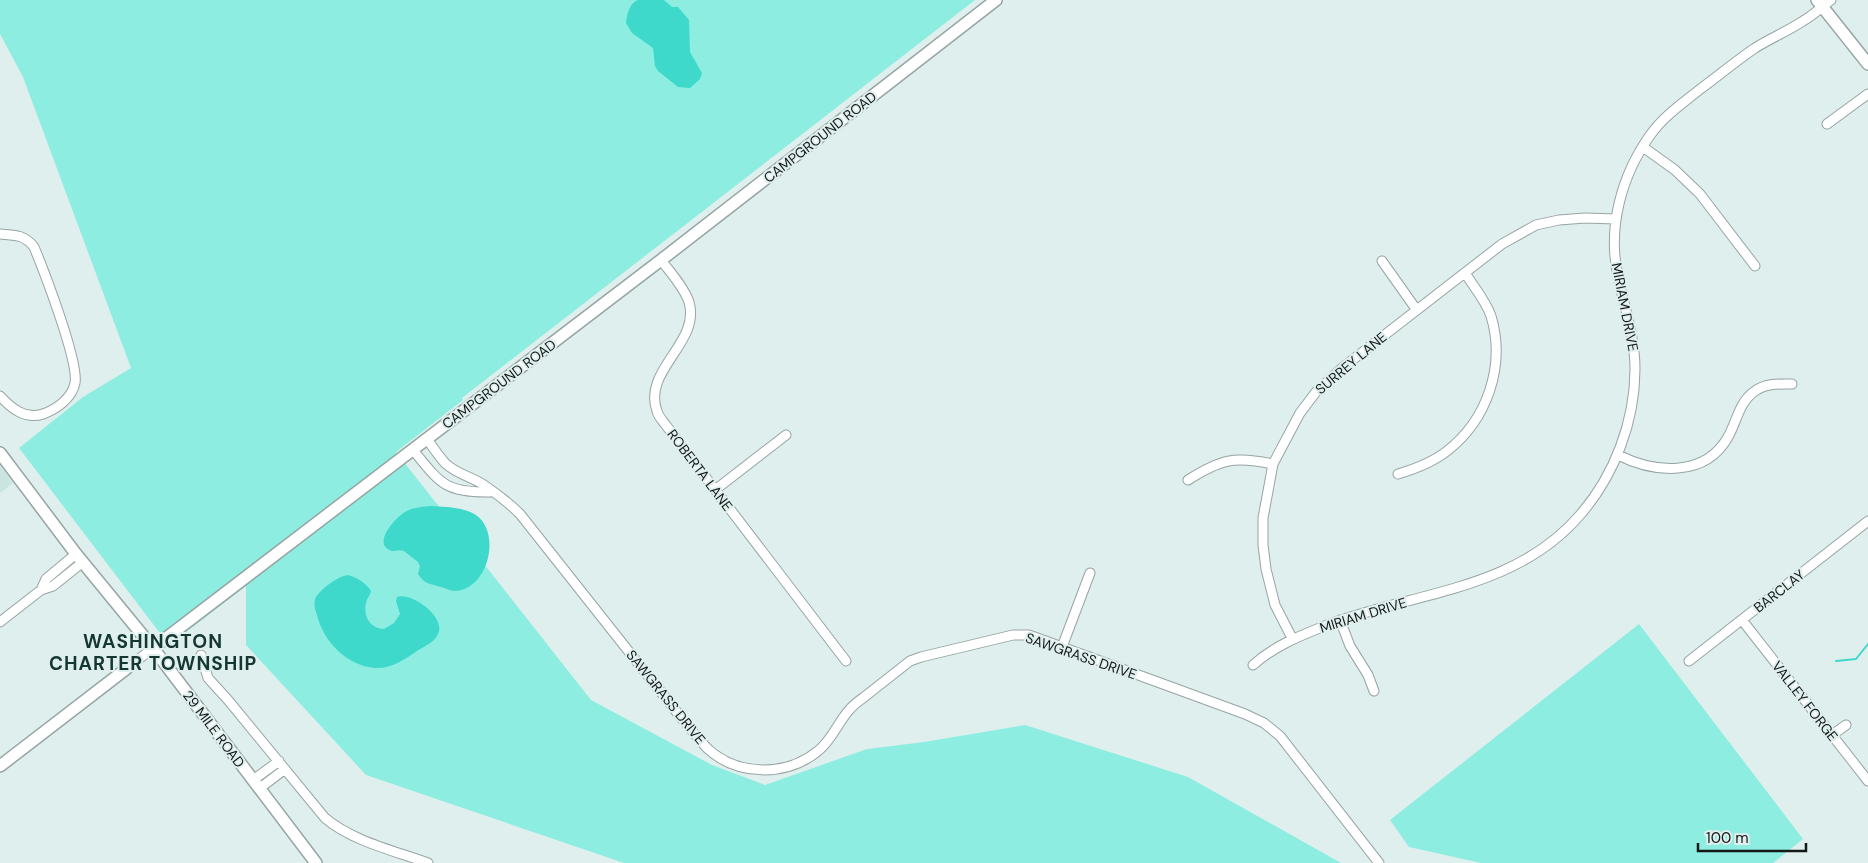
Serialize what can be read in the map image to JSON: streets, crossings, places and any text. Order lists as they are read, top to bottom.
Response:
{
  "streets": {
    "street": [
      "CAMPGROUND ROAD",
      "MIRIAM DRIVE",
      "SURREY LANE",
      "ROBERTA LANE",
      "BARCLAY",
      "SAWGRASS DRIVE",
      "VALLEY FORGE",
      "29 MILE ROAD"
    ]
  },
  "crossings": [
    ["CAMPGROUND ROAD", "ROBERTA LANE"],
    ["CAMPGROUND ROAD", "SAWGRASS DRIVE"],
    ["CAMPGROUND ROAD", "29 MILE ROAD"],
    ["MIRIAM DRIVE", "SURREY LANE"],
    ["BARCLAY", "VALLEY FORGE"]
  ],
  "districts": ["WASHINGTON CHARTER TOWNSHIP"],
  "scale_bar": "100 m"
}
